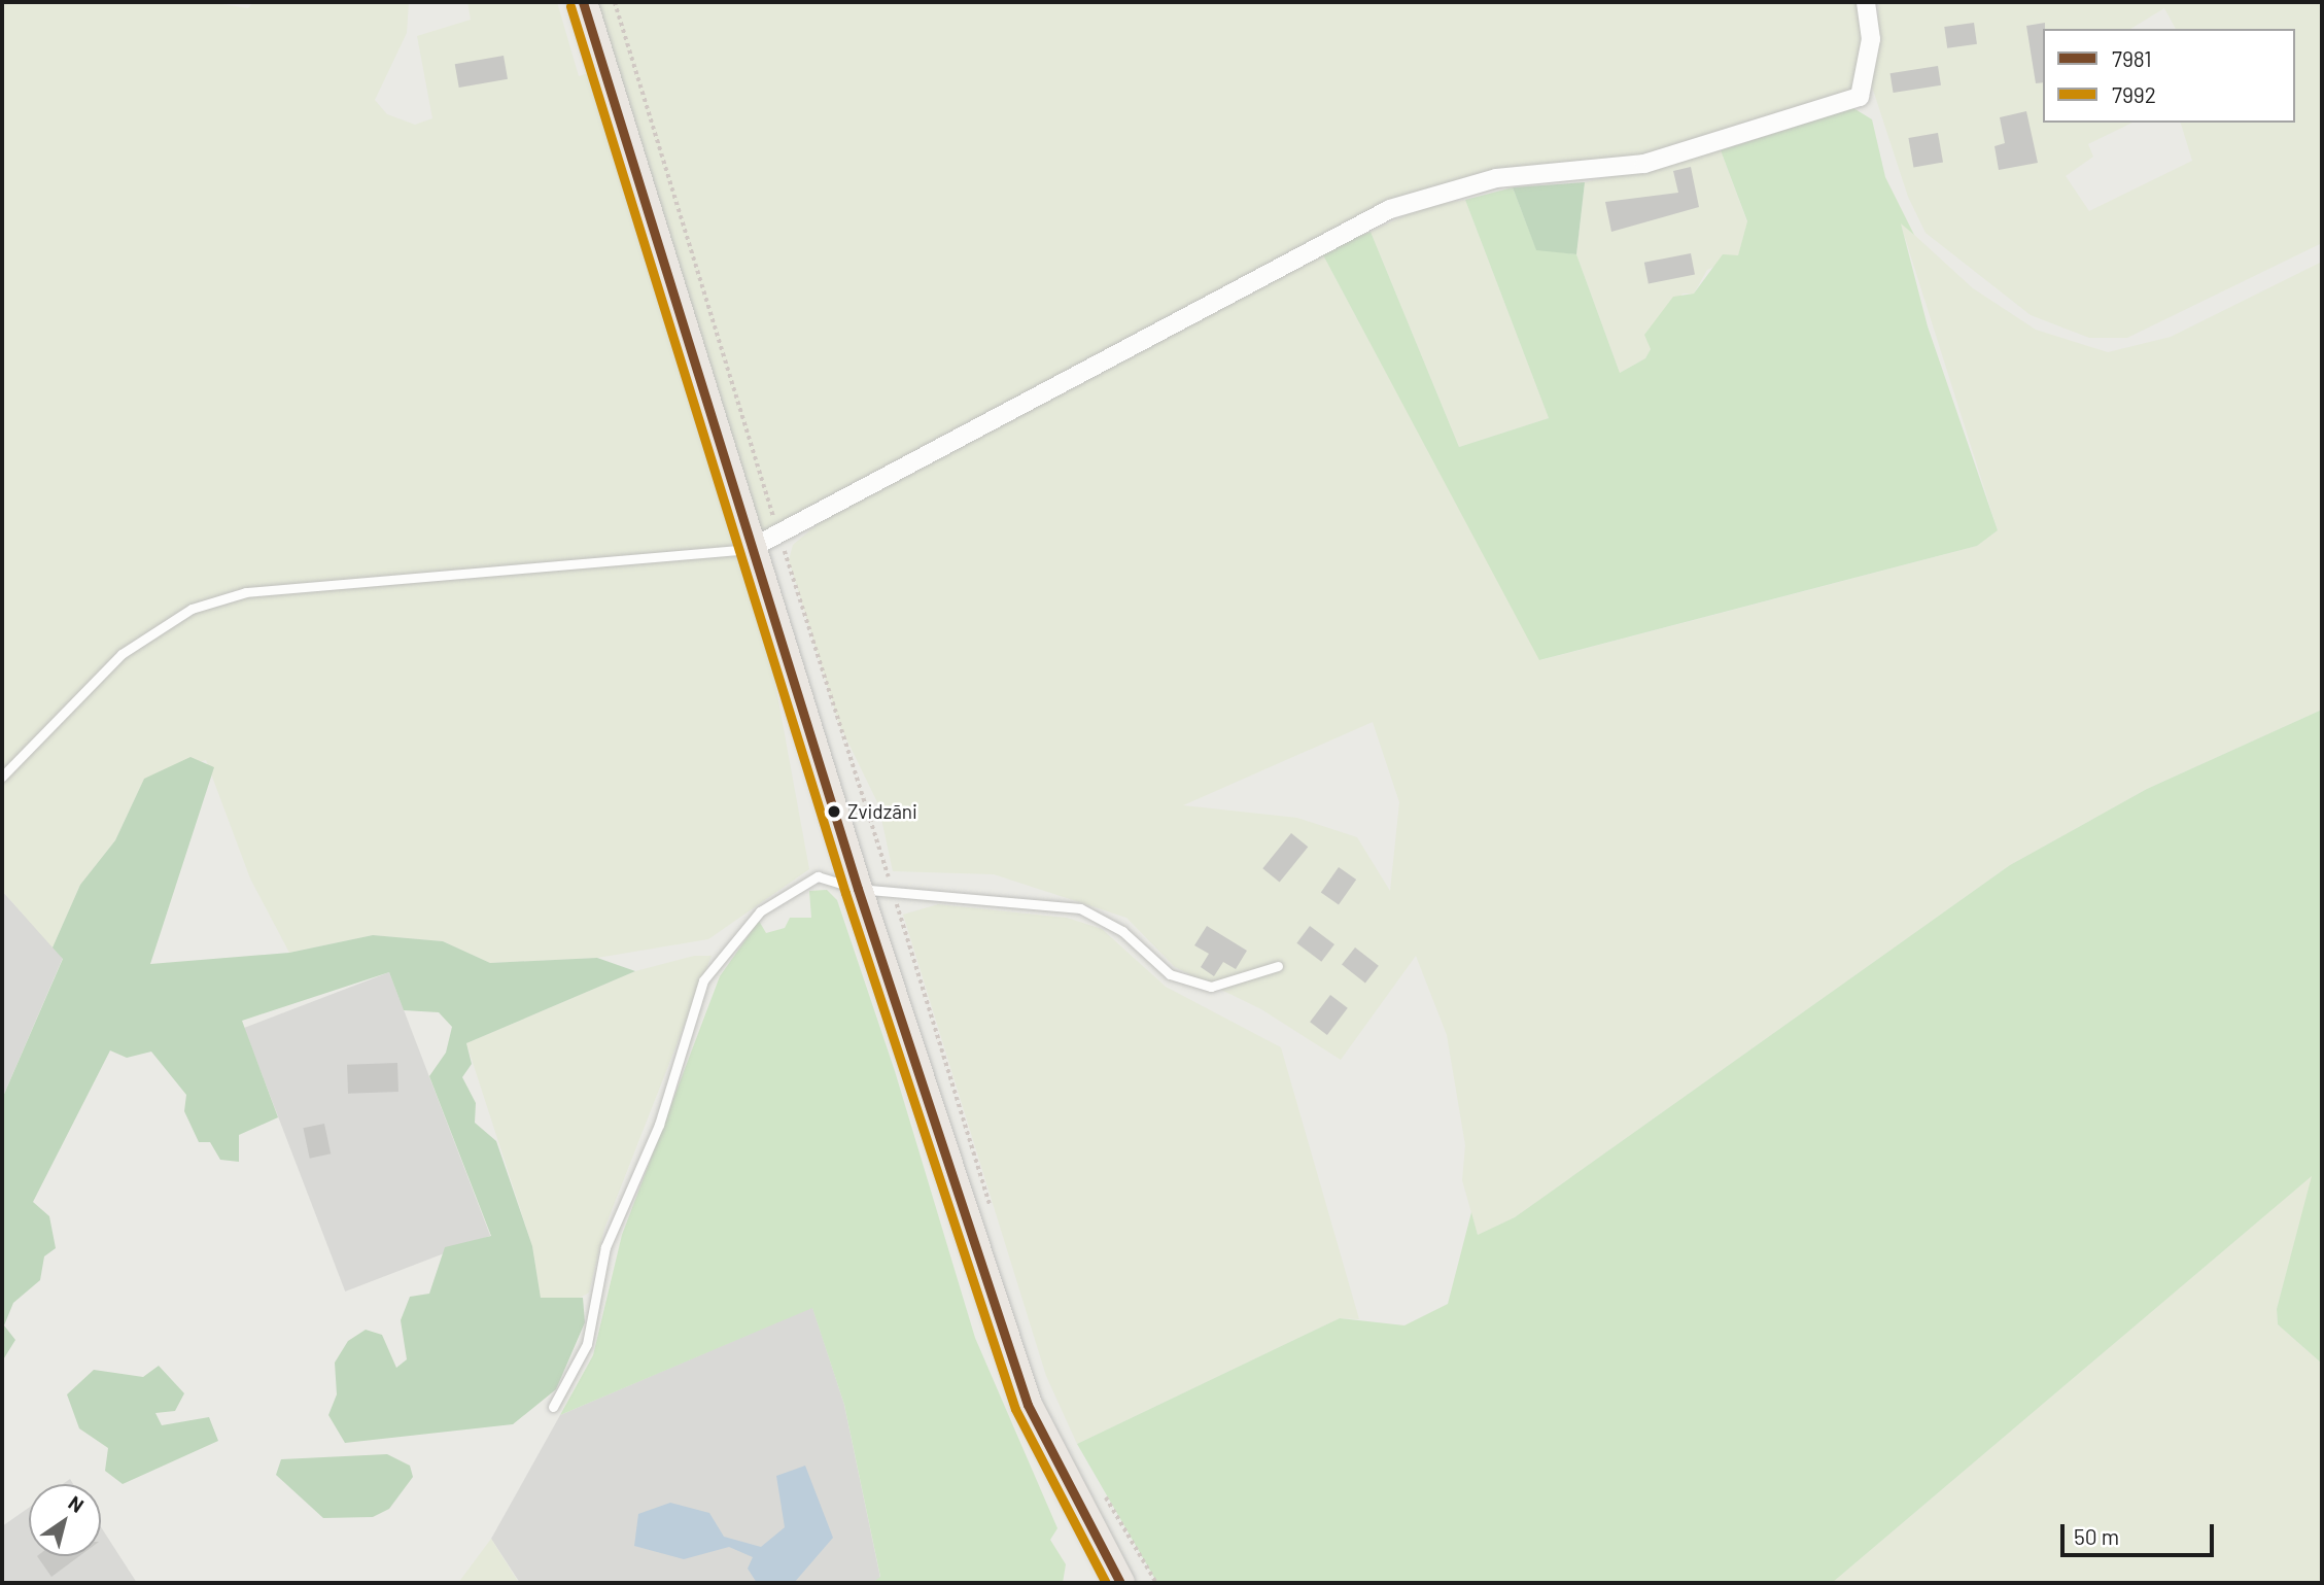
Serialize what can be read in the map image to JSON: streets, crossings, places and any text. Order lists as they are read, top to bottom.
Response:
{
  "places": ["Zvidzāni"],
  "lines": ["transit line 7981", "transit line 7992"],
  "legend": ["7981", "7992"],
  "scale_bar": "50 m",
  "north": "top right"
}
